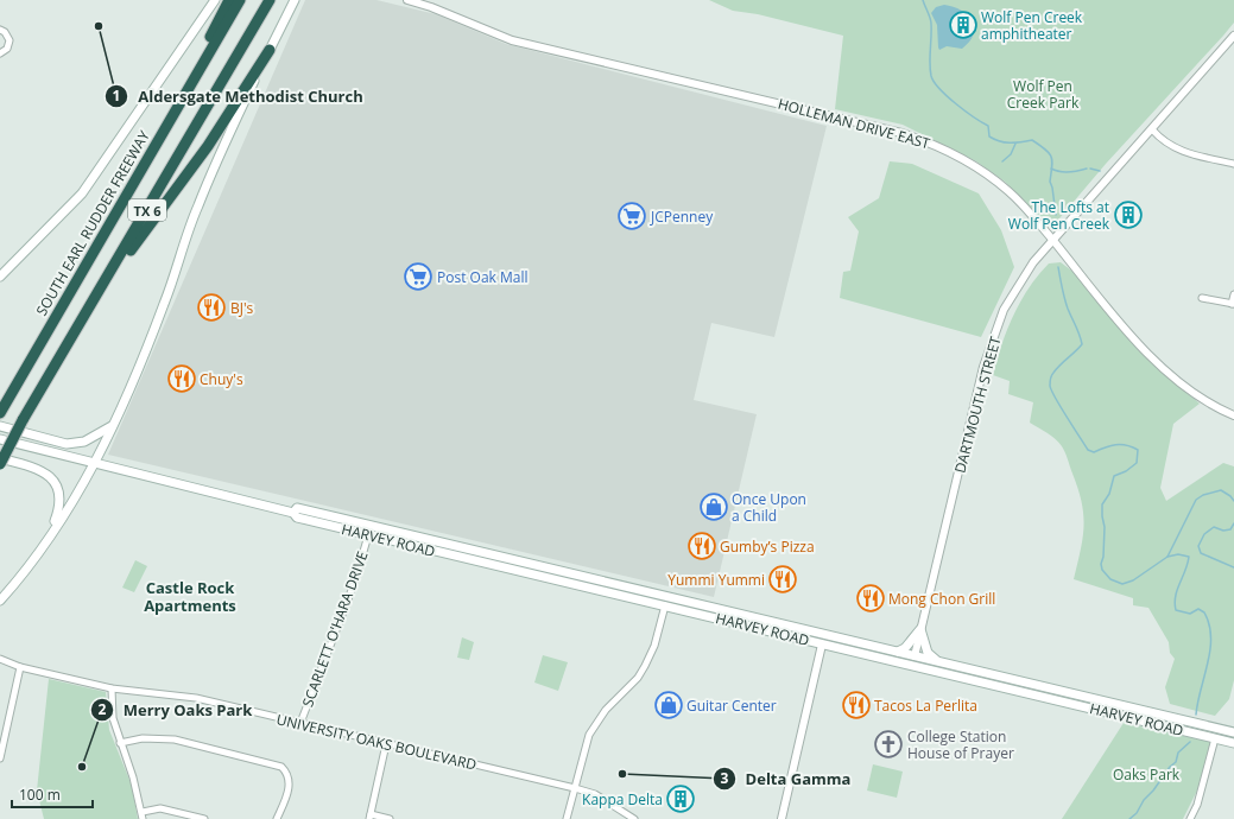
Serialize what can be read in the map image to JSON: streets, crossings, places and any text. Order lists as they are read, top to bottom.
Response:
{
  "streets": {
    "highway": ["TX 6", "SOUTH EARL RUDDER FREEWAY"],
    "main road": ["HARVEY ROAD"],
    "street": [
      "HOLLEMAN DRIVE EAST",
      "DARTMOUTH STREET",
      "SCARLETT O'HARA DRIVE",
      "UNIVERSITY OAKS BOULEVARD"
    ]
  },
  "crossings": [
    ["HOLLEMAN DRIVE EAST", "DARTMOUTH STREET"],
    ["DARTMOUTH STREET", "HARVEY ROAD"],
    ["HARVEY ROAD", "SCARLETT O'HARA DRIVE"],
    ["SCARLETT O'HARA DRIVE", "UNIVERSITY OAKS BOULEVARD"]
  ],
  "districts": ["Castle Rock Apartments"],
  "parks": ["Wolf Pen Creek Park", "Oaks Park"],
  "places": {
    "building": ["Wolf Pen Creek amphitheater", "The Lofts at Wolf Pen Creek", "Kappa Delta"],
    "other": ["Aldersgate Methodist Church", "Merry Oaks Park", "Delta Gamma"],
    "supermarket": ["JCPenney", "Post Oak Mall"],
    "restaurant": [
      "BJ's",
      "Chuy's",
      "Gumby’s Pizza",
      "Yummi Yummi",
      "Mong Chon Grill",
      "Tacos La Perlita"
    ],
    "shop": ["Once Upon a Child", "Guitar Center"],
    "church": ["College Station House of Prayer"]
  },
  "scale_bar": "100 m"
}
